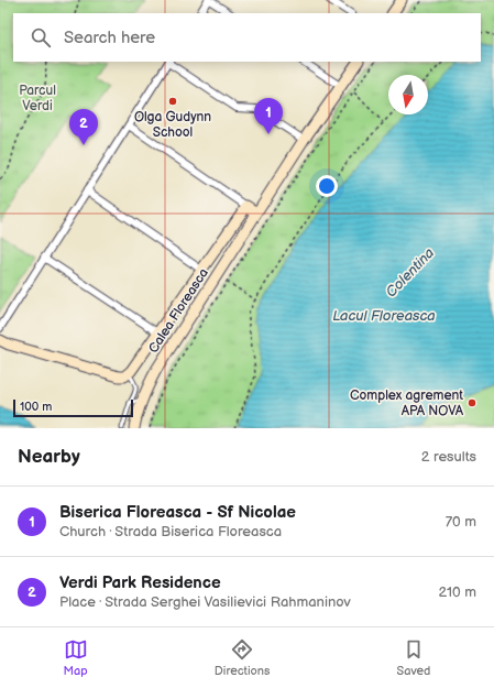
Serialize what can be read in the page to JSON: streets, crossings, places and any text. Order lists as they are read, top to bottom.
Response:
{
  "streets": {
    "main road": ["Calea Floreasca"]
  },
  "water": ["Colentina", "Lacul Floreasca"],
  "parks": ["Parcul Verdi"],
  "places": ["Olga Gudynn School", "Complex agrement APA NOVA"],
  "scale_bar": "100 m",
  "north": "bottom",
  "page": {
    "search": "Search here",
    "pins": ["1", "2"],
    "scale": "100 m",
    "heading": ["Nearby", "2 results"],
    "list": [
      {
        "mark": "1",
        "name": "Biserica Floreasca - Sf Nicolae",
        "note": "Church · Strada Biserica Floreasca",
        "value": "70 m"
      },
      {
        "mark": "2",
        "name": "Verdi Park Residence",
        "note": "Place · Strada Serghei Vasilievici Rahmaninov",
        "value": "210 m"
      }
    ],
    "nav": ["Map", "Directions", "Saved"]
  }
}
